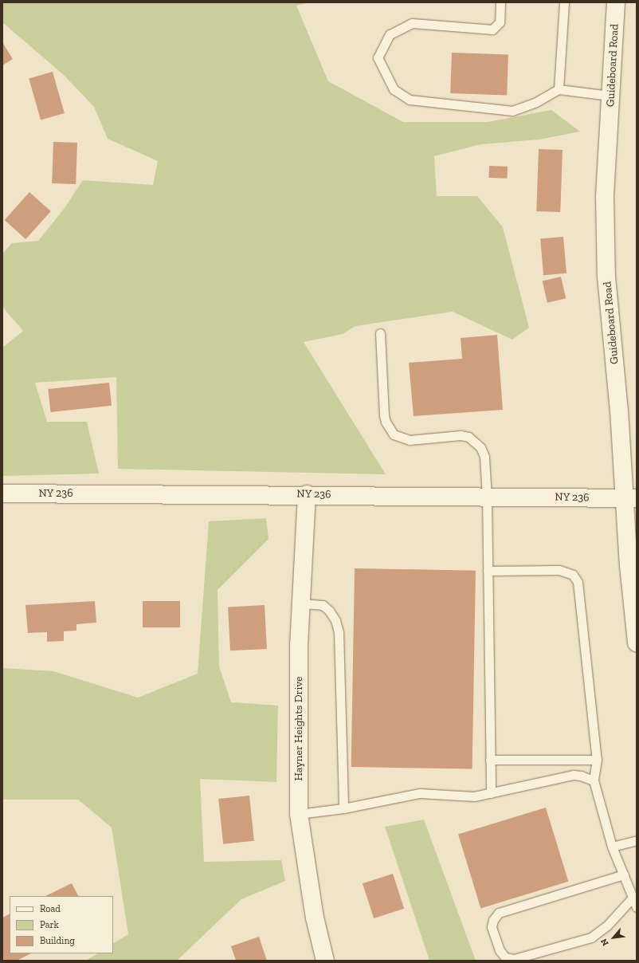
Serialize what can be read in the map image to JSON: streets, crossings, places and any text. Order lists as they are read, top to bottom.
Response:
{
  "streets": {
    "street": ["Guideboard Road", "NY 236", "Hayner Heights Drive"]
  },
  "crossings": [
    ["Guideboard Road", "NY 236"],
    ["NY 236", "Hayner Heights Drive"]
  ],
  "legend": ["Road", "Park", "Building"],
  "north": "bottom left"
}
